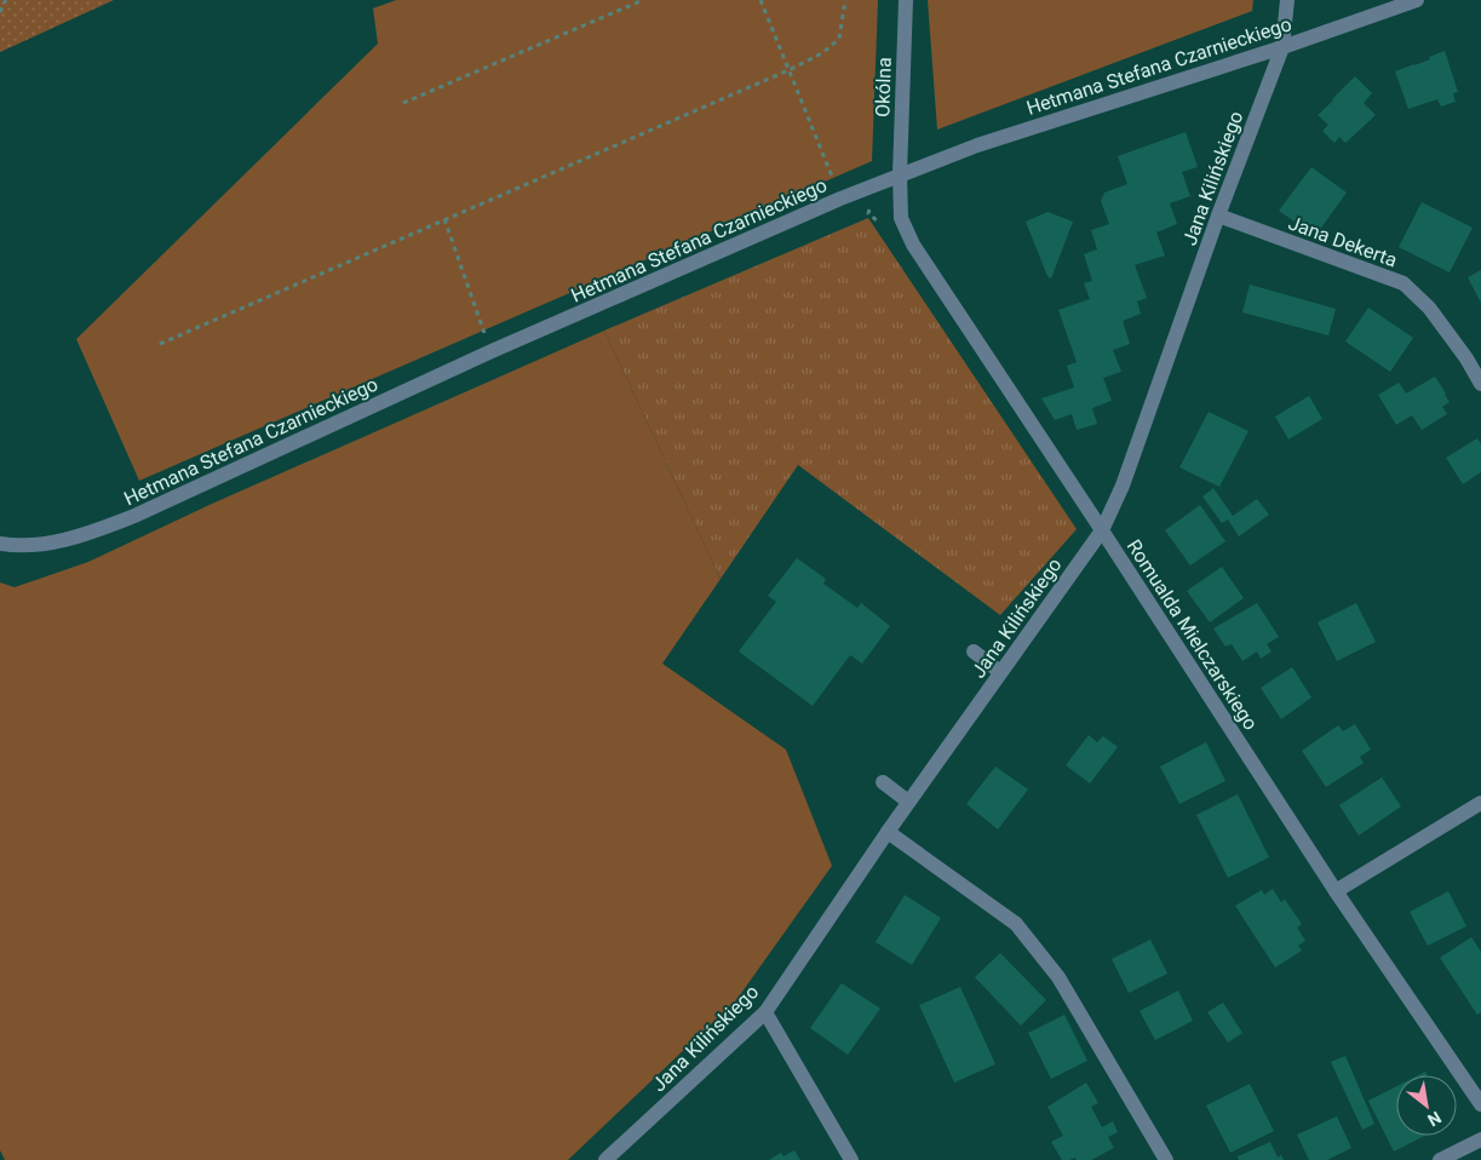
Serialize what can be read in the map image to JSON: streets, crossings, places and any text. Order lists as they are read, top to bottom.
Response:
{
  "streets": {
    "street": [
      "Hetmana Stefana Czarnieckiego",
      "Okólna",
      "Jana Kilińskiego",
      "Jana Dekerta",
      "Romualda Mielczarskiego"
    ]
  },
  "crossings": [
    ["Hetmana Stefana Czarnieckiego", "Okólna"],
    ["Hetmana Stefana Czarnieckiego", "Jana Kilińskiego"],
    ["Hetmana Stefana Czarnieckiego", "Romualda Mielczarskiego"],
    ["Okólna", "Romualda Mielczarskiego"],
    ["Jana Kilińskiego", "Jana Dekerta"],
    ["Jana Kilińskiego", "Romualda Mielczarskiego"]
  ],
  "north": "bottom right"
}
